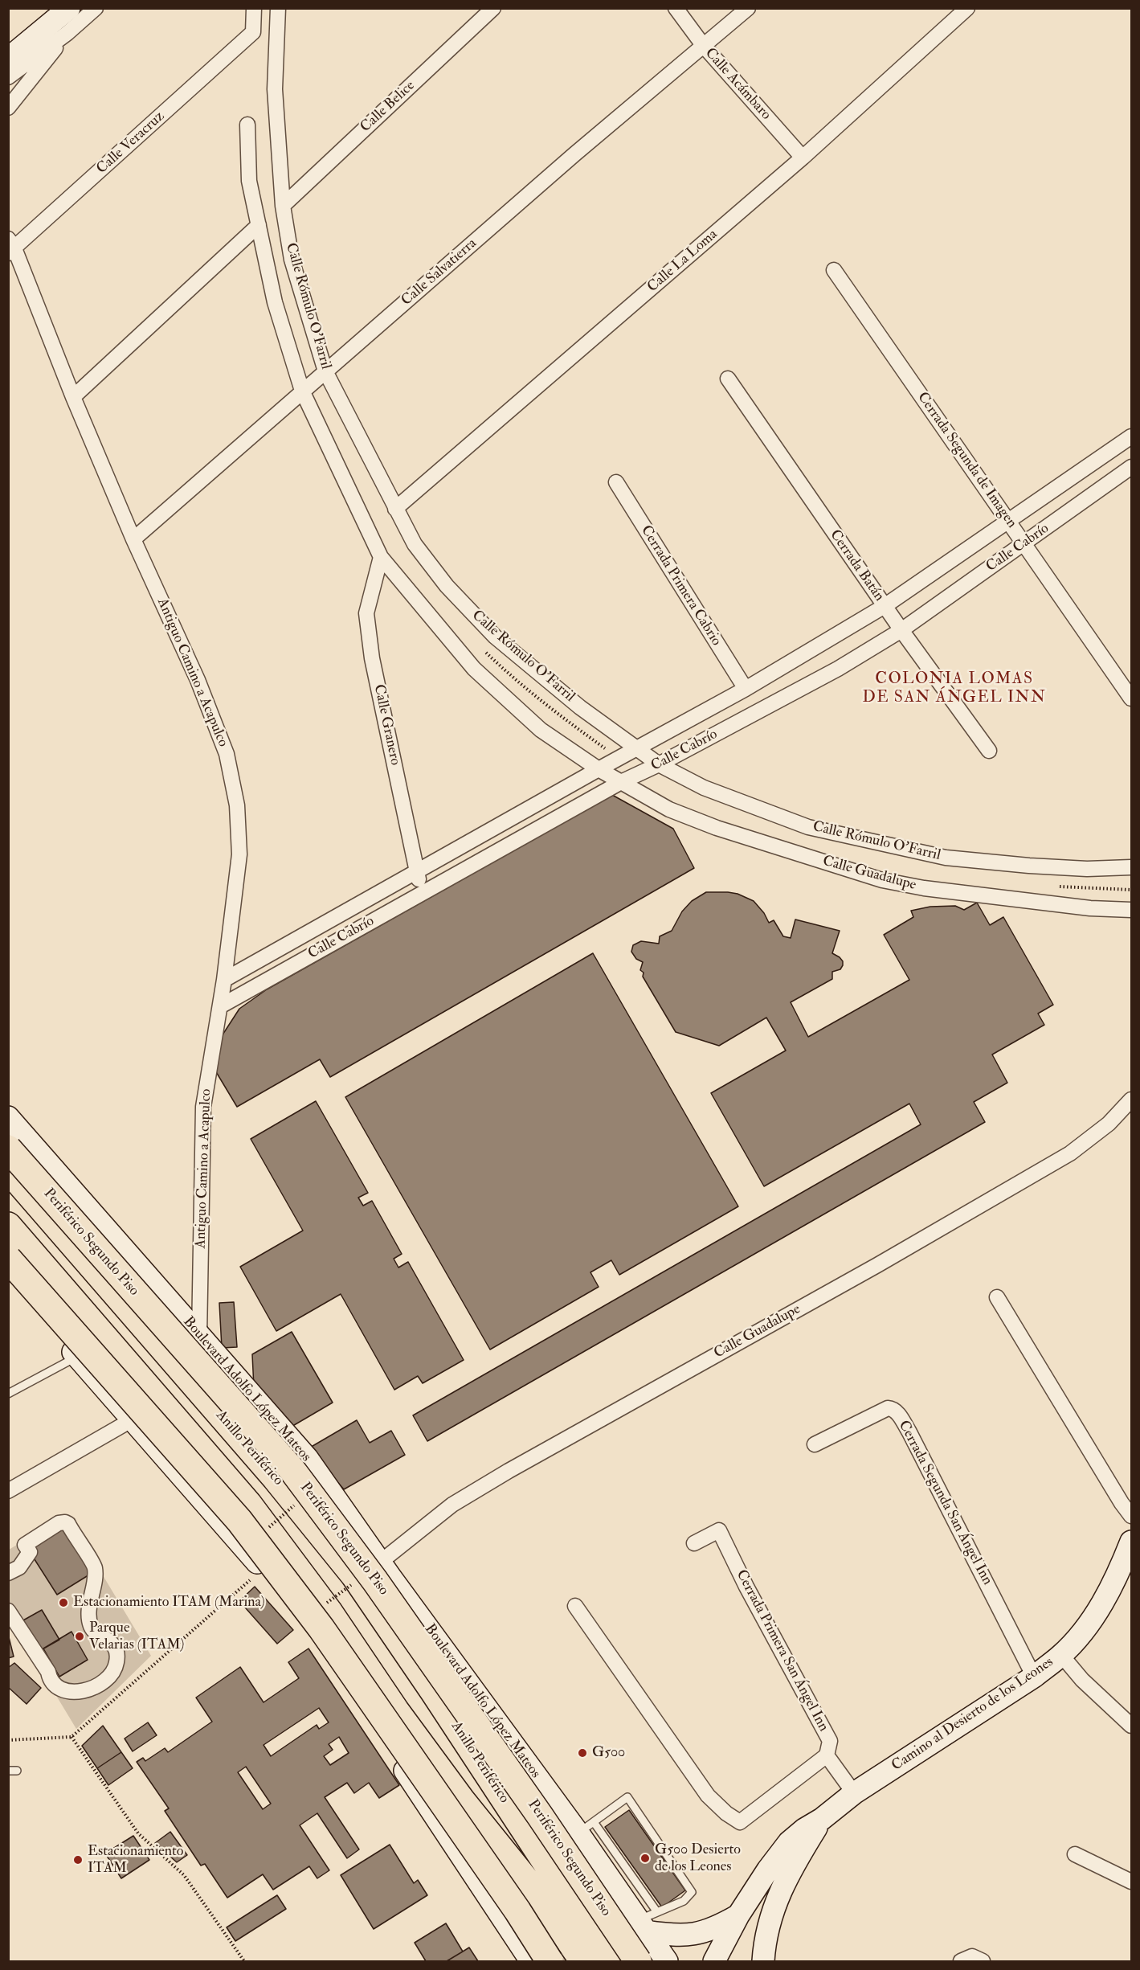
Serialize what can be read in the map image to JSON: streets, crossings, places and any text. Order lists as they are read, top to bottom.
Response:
{
  "streets": {
    "highway": ["Periférico Segundo Piso", "Anillo Periférico"],
    "main road": ["Boulevard Adolfo López Mateos", "Camino al Desierto de los Leones"],
    "street": [
      "Calle Acámbaro",
      "Calle Belice",
      "Calle Veracruz",
      "Calle La Loma",
      "Calle Salvatierra",
      "Calle Rómulo O'Farril",
      "Cerrada Segunda de Imagen",
      "Calle Cabrío",
      "Cerrada Batán",
      "Cerrada Primera Cabrio",
      "Antiguo Camino a Acapulco",
      "Calle Granero",
      "Calle Guadalupe",
      "Cerrada Segunda San Ángel Inn",
      "Cerrada Primera San Ángel Inn"
    ]
  },
  "crossings": [
    ["Calle Acámbaro", "Calle La Loma"],
    ["Calle Acámbaro", "Calle Salvatierra"],
    ["Calle Belice", "Calle Rómulo O'Farril"],
    ["Calle Veracruz", "Antiguo Camino a Acapulco"],
    ["Calle La Loma", "Calle Rómulo O'Farril"],
    ["Calle Salvatierra", "Calle Rómulo O'Farril"],
    ["Calle Salvatierra", "Antiguo Camino a Acapulco"],
    ["Calle Rómulo O'Farril", "Calle Cabrío"],
    ["Calle Rómulo O'Farril", "Calle Granero"],
    ["Calle Rómulo O'Farril", "Calle Guadalupe"],
    ["Cerrada Segunda de Imagen", "Calle Cabrío"],
    ["Calle Cabrío", "Cerrada Batán"],
    ["Calle Cabrío", "Cerrada Primera Cabrio"],
    ["Calle Cabrío", "Antiguo Camino a Acapulco"],
    ["Calle Cabrío", "Calle Granero"],
    ["Calle Cabrío", "Calle Guadalupe"],
    ["Antiguo Camino a Acapulco", "Boulevard Adolfo López Mateos"],
    ["Calle Guadalupe", "Boulevard Adolfo López Mateos"],
    ["Cerrada Segunda San Ángel Inn", "Camino al Desierto de los Leones"]
  ],
  "districts": ["COLONIA LOMAS DE SAN ÁNGEL INN"],
  "places": [
    "Estacionamiento ITAM (Marina)",
    "Parque Velarias (ITAM)",
    "G500",
    "G500 Desierto de los Leones",
    "Estacionamiento ITAM"
  ]
}
